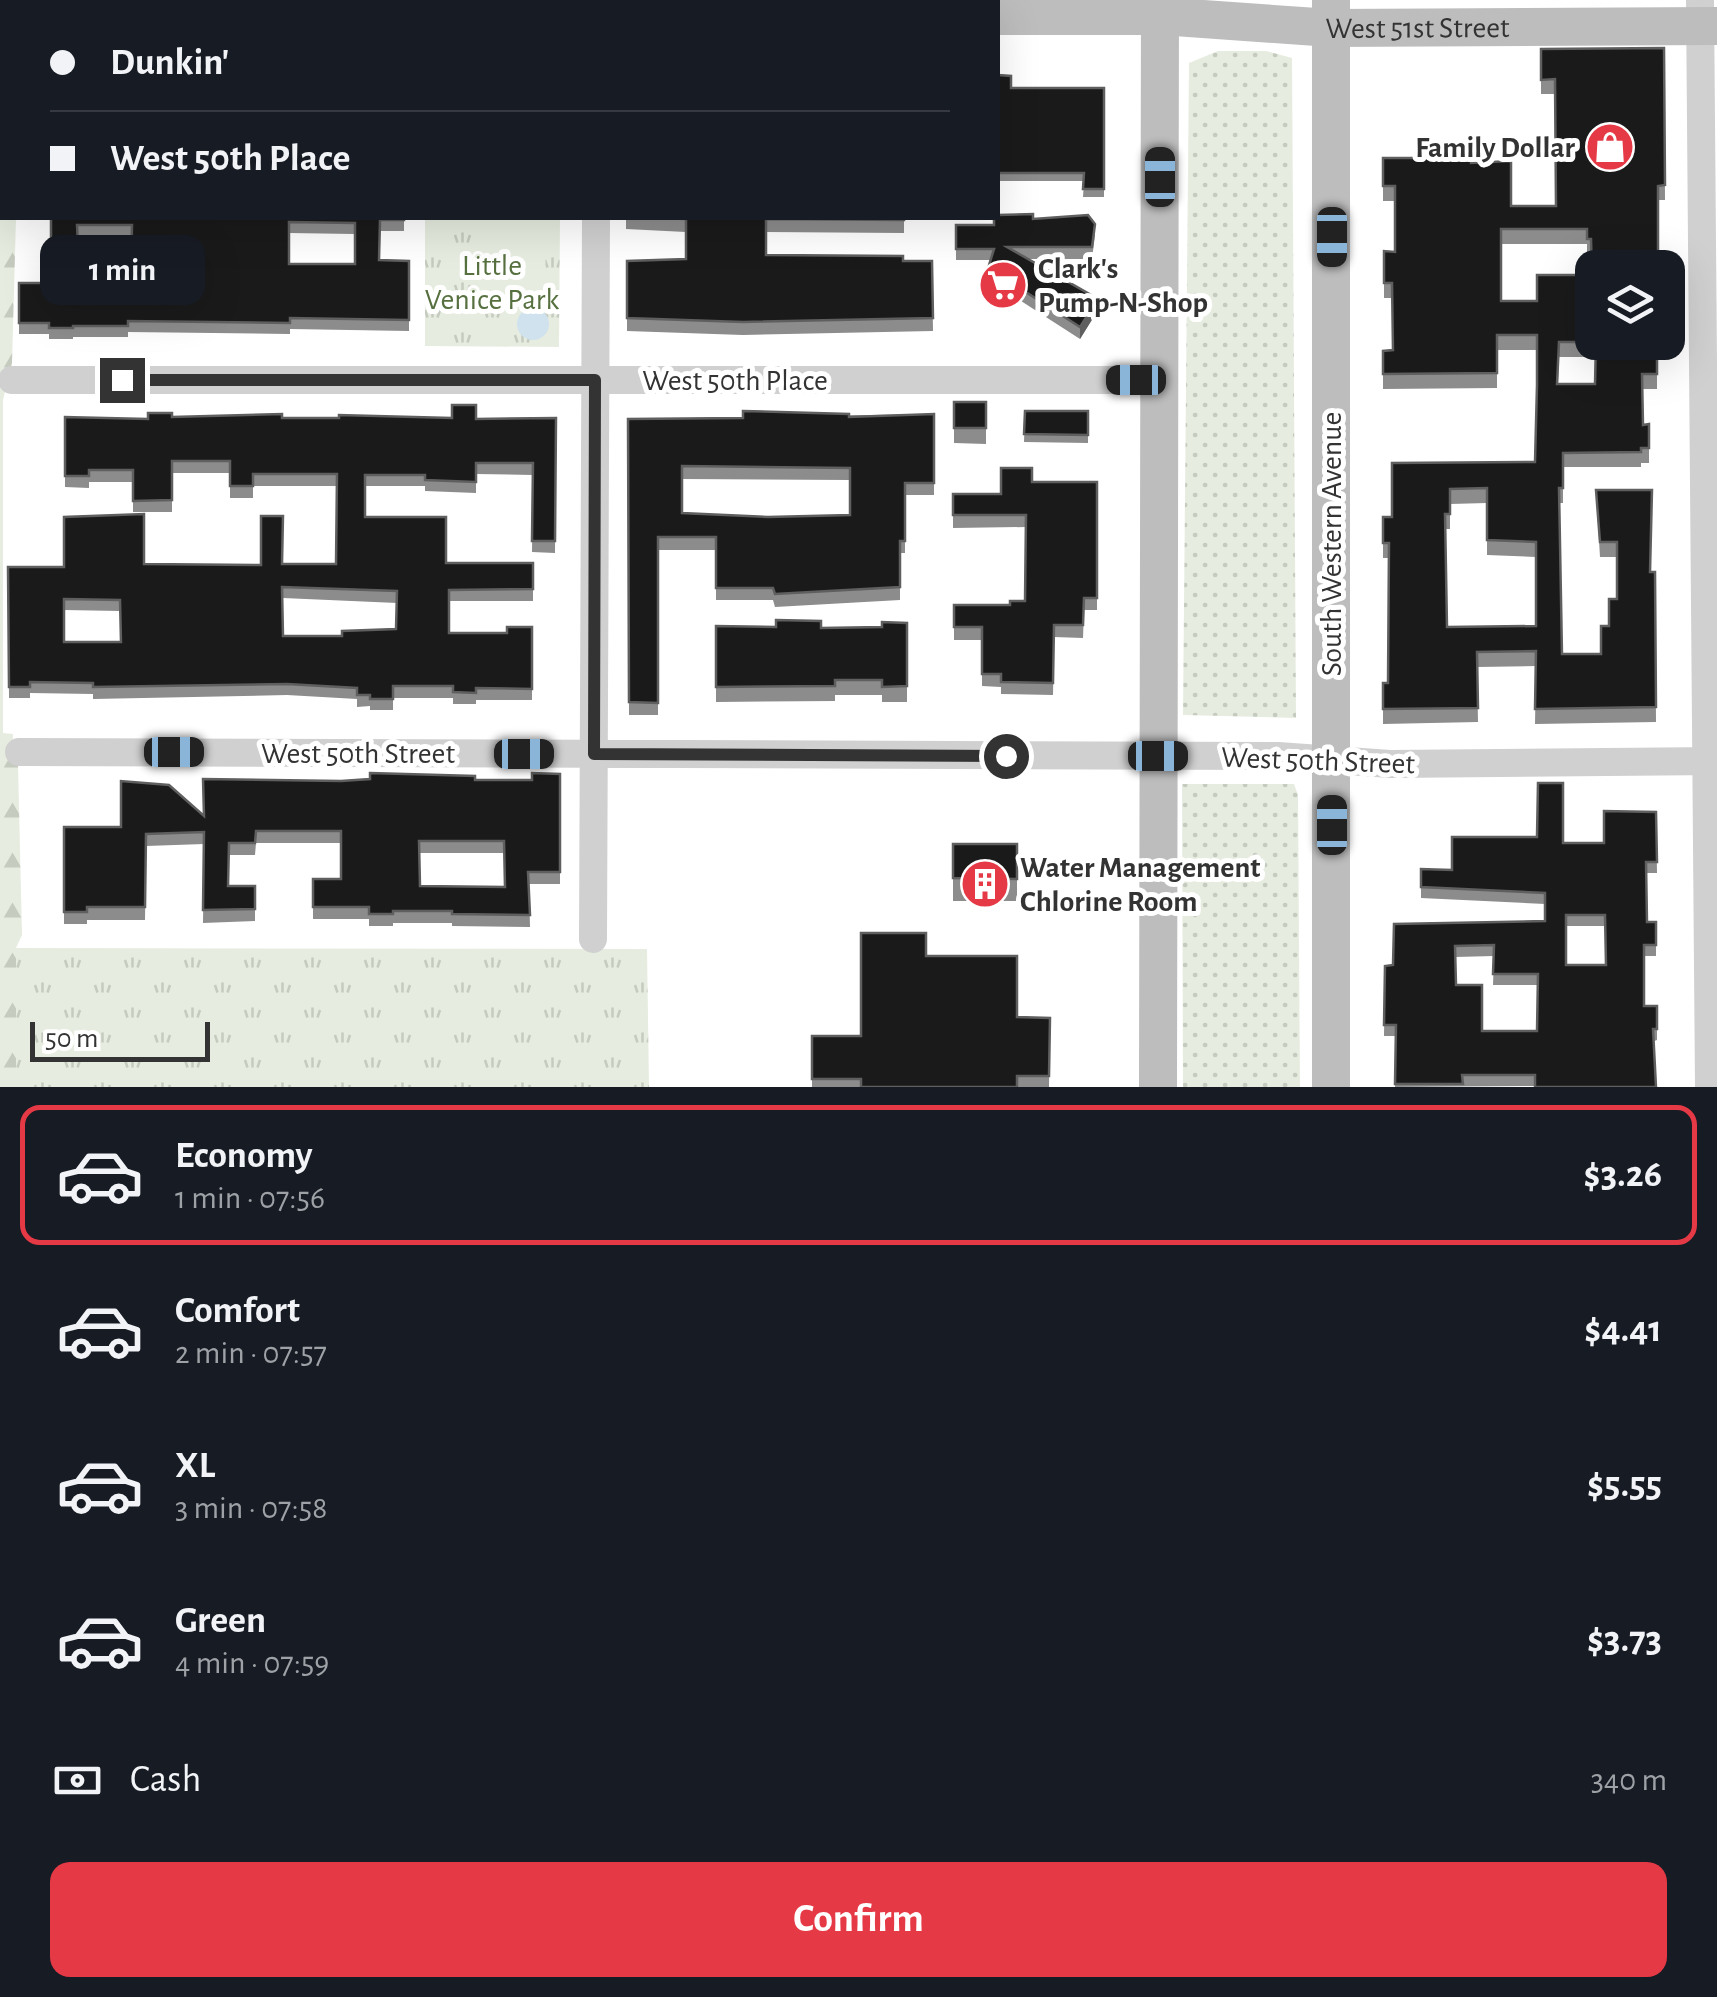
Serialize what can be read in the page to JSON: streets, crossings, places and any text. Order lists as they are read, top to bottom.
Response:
{
  "streets": {
    "street": [
      "West 51st Street",
      "West 50th Place",
      "South Western Avenue",
      "West 50th Street"
    ]
  },
  "crossings": [
    ["West 51st Street", "South Western Avenue"],
    ["South Western Avenue", "West 50th Street"]
  ],
  "parks": ["Little Venice Park"],
  "places": {
    "shop": ["Family Dollar"],
    "supermarket": ["Clark's Pump-N-Shop"],
    "building": ["Water Management Chlorine Room"]
  },
  "scale_bar": "50 m",
  "page": {
    "banner": ["Dunkin'", "West 50th Place"],
    "bubble": "1 min",
    "scale": "50 m",
    "list": [
      {
        "name": "Economy",
        "note": "1 min · 07:56",
        "value": "$3.26"
      },
      {
        "name": "Comfort",
        "note": "2 min · 07:57",
        "value": "$4.41"
      },
      {
        "name": "XL",
        "note": "3 min · 07:58",
        "value": "$5.55"
      },
      {
        "name": "Green",
        "note": "4 min · 07:59",
        "value": "$3.73"
      }
    ],
    "pay": ["Cash", "340 m"],
    "buttons": "Confirm"
  }
}
